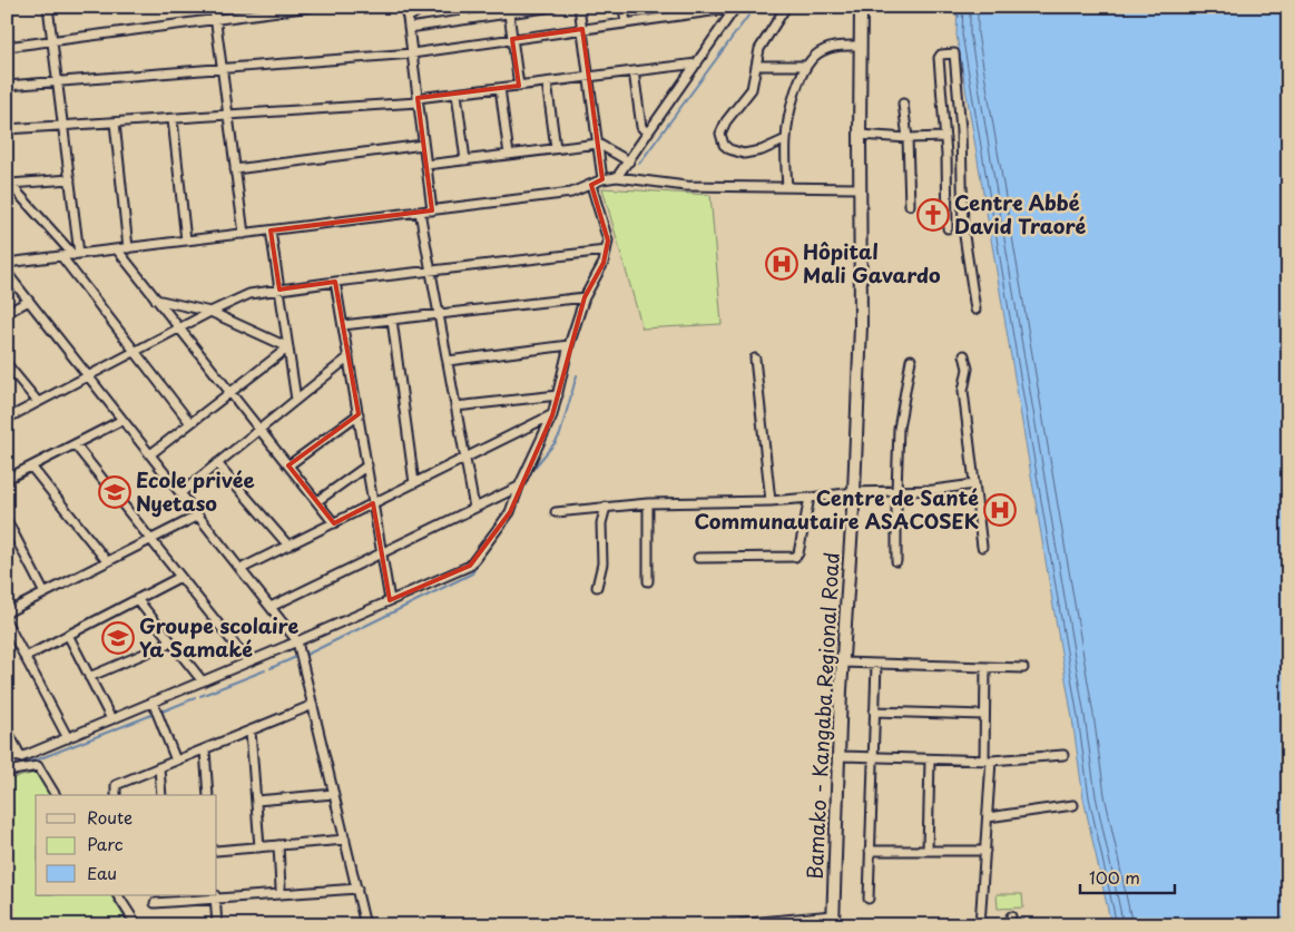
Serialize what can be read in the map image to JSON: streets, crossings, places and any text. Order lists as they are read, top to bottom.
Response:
{
  "streets": {
    "street": ["Bamako - Kangaba Regional Road"]
  },
  "places": {
    "church": ["Centre Abbé David Traoré"],
    "hospital": ["Hôpital Mali Gavardo", "Centre de Santé Communautaire ASACOSEK"],
    "school or university": ["Ecole privée Nyetaso", "Groupe scolaire Ya Samaké"]
  },
  "legend": ["Route", "Parc", "Eau"],
  "scale_bar": "100 m"
}
